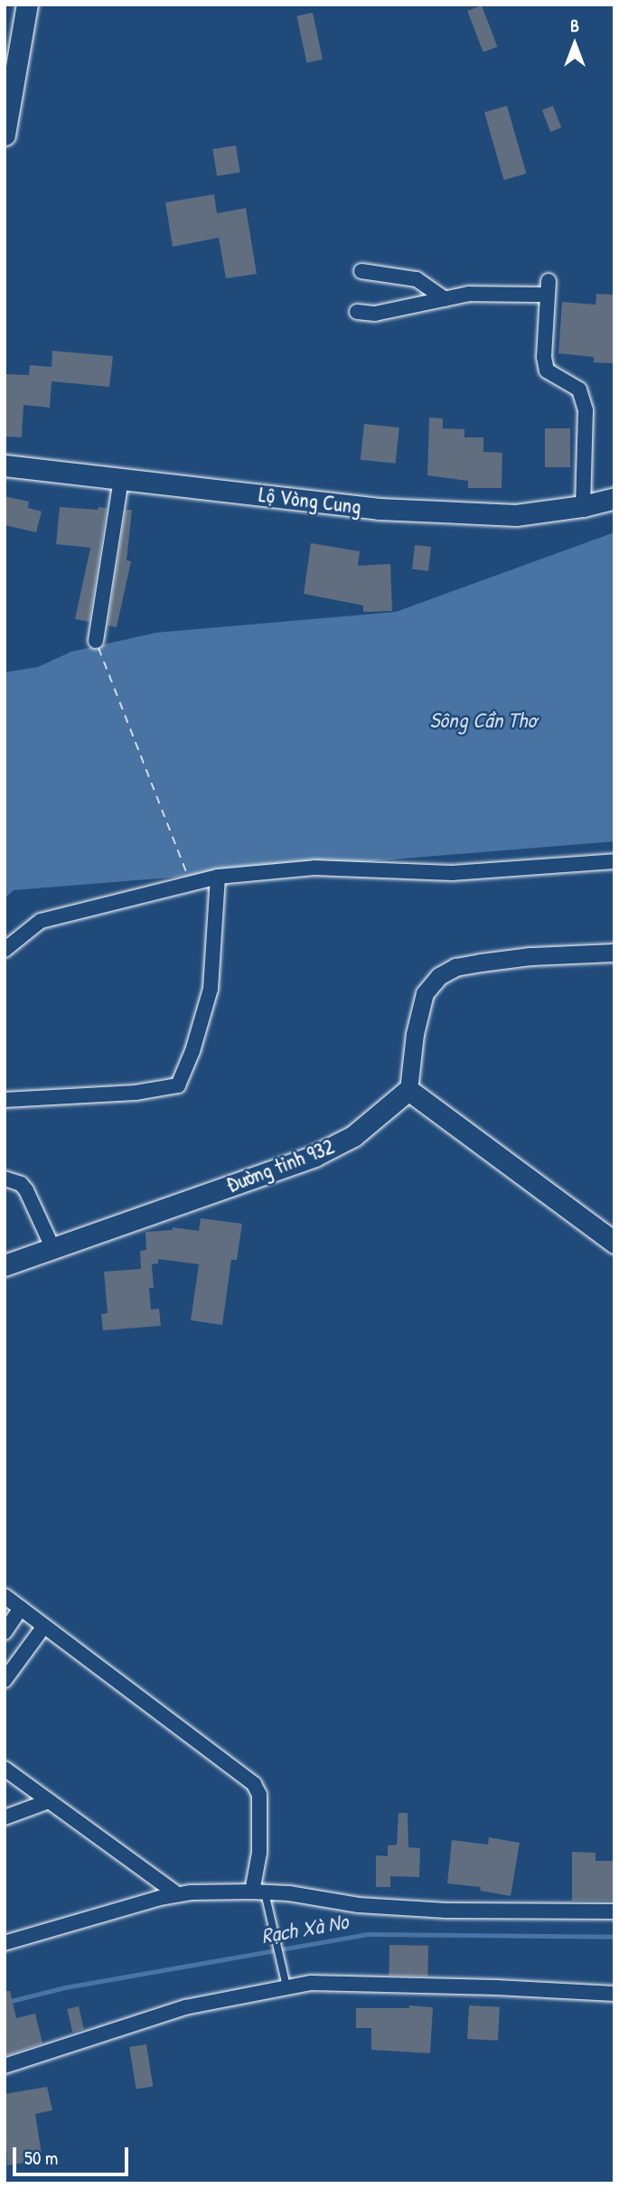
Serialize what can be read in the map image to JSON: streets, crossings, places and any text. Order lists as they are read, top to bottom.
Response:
{
  "streets": {
    "main road": ["Lộ Vòng Cung", "Đường tỉnh 932"]
  },
  "water": ["Sông Cần Thơ", "Rạch Xà No"],
  "scale_bar": "50 m",
  "north": "top"
}
